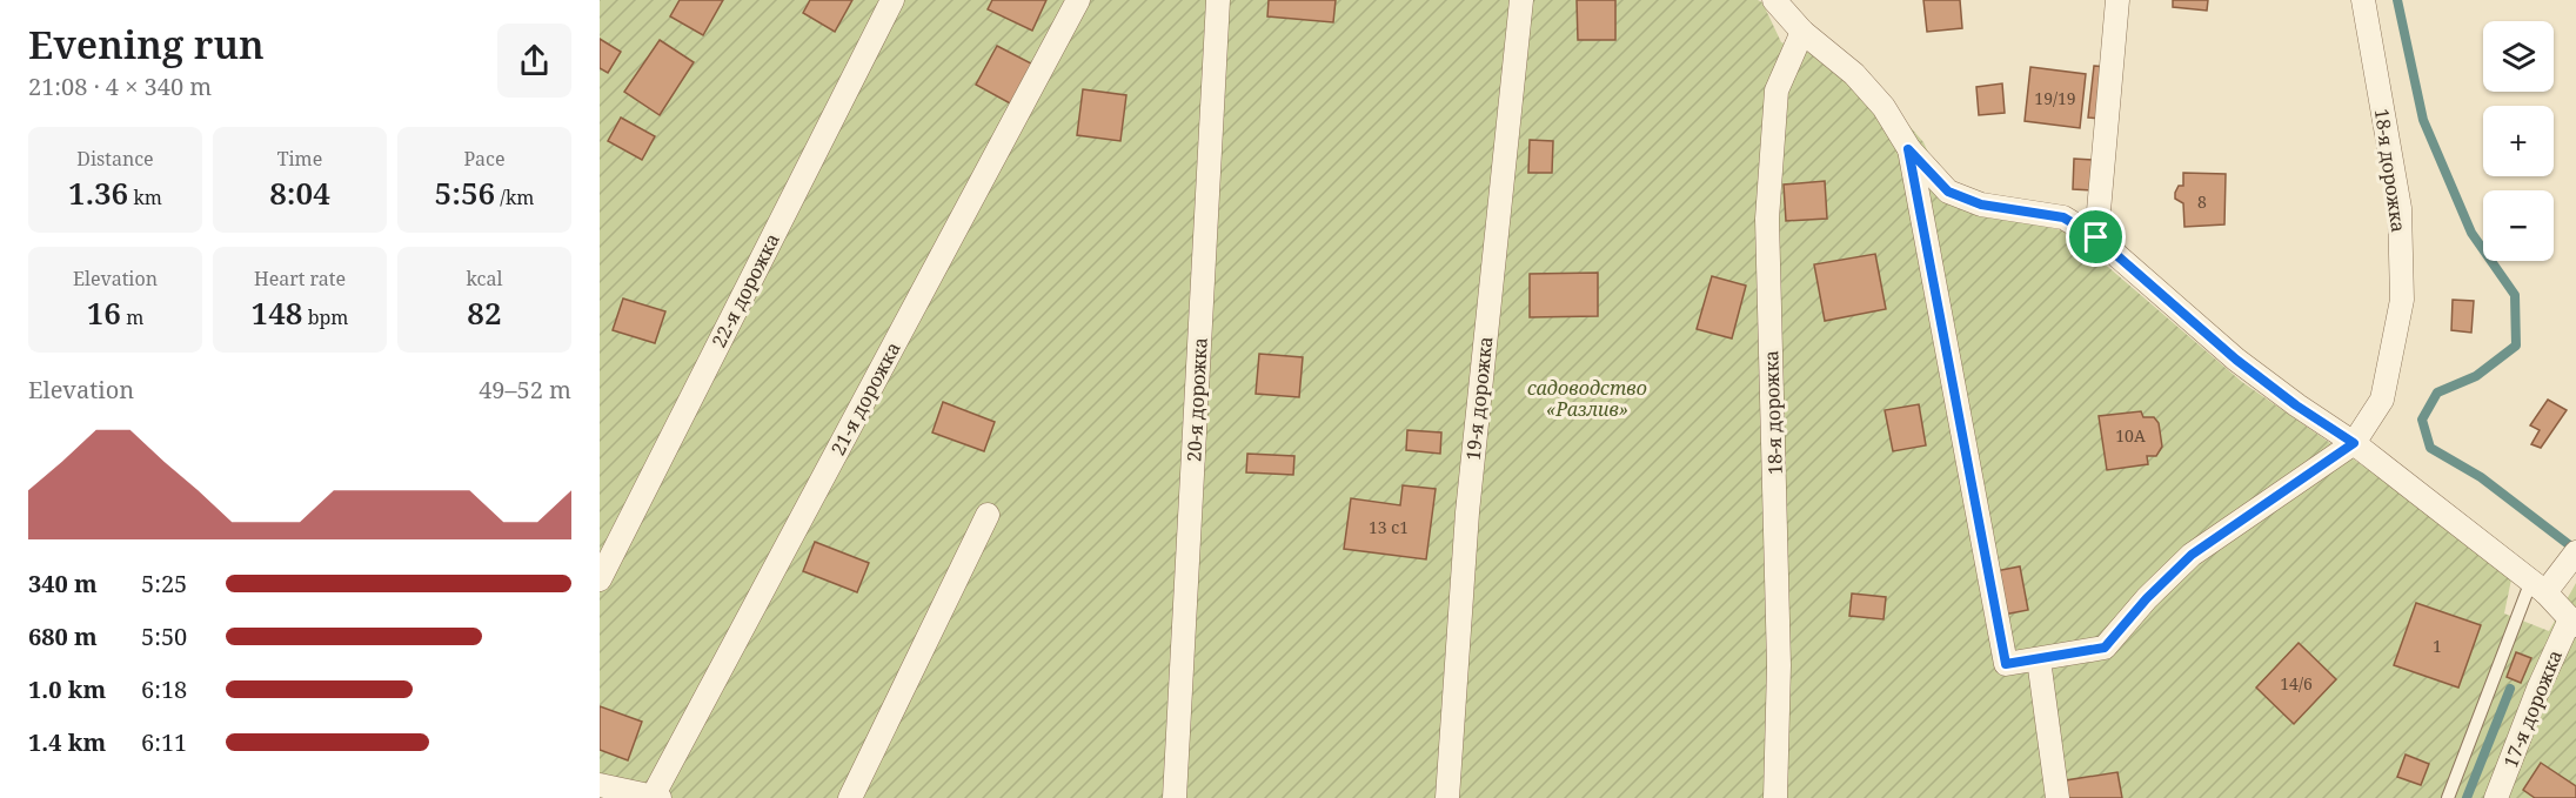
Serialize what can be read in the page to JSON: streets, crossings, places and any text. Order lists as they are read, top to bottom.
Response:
{
  "streets": {
    "street": [
      "18-я дорожка",
      "22-я дорожка",
      "21-я дорожка",
      "19-я дорожка",
      "20-я дорожка",
      "17-я дорожка"
    ]
  },
  "parks": ["садоводство «Разлив»"],
  "house_numbers": [
    "19/19",
    "8",
    "10А",
    "13 с1",
    "1",
    "14/6"
  ],
  "page": {
    "heading": ["Evening run", "21:08 · 4 × 340 m"],
    "map_buttons": ["+", "−"],
    "stats": [
      ["Distance", "1.36 km"],
      ["Time", "8:04"],
      ["Pace", "5:56 /km"],
      ["Elevation", "16 m"],
      ["Heart rate", "148 bpm"],
      ["kcal", "82"]
    ],
    "chart": ["Elevation", "49–52 m"],
    "list": [
      {
        "name": "340 m",
        "note": "5:25"
      },
      {
        "name": "680 m",
        "note": "5:50"
      },
      {
        "name": "1.0 km",
        "note": "6:18"
      },
      {
        "name": "1.4 km",
        "note": "6:11"
      }
    ]
  }
}
